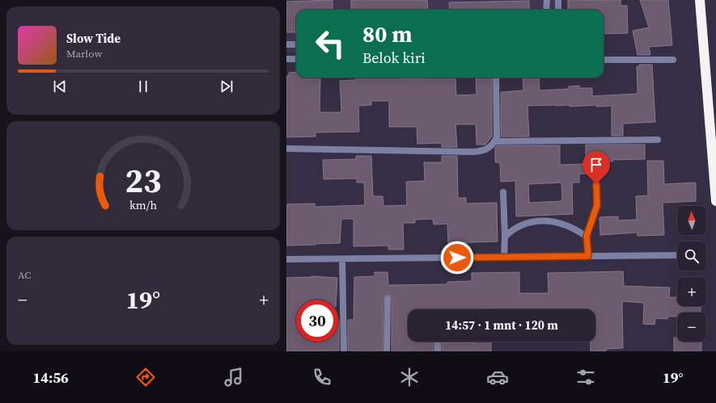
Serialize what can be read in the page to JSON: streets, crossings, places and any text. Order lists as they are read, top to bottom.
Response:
{
  "north": "top",
  "page": {
    "turn": ["80 m", "Belok kiri"],
    "song": ["Slow Tide", "Marlow"],
    "map_buttons": ["+", "−"],
    "tile": "AC",
    "heat": ["−", "19°", "+"],
    "limit": "30",
    "trip": "14:57 · 1 mnt · 120 m",
    "tabs": ["14:56", "19°"],
    "gauge": ["23", "km/h"]
  }
}
